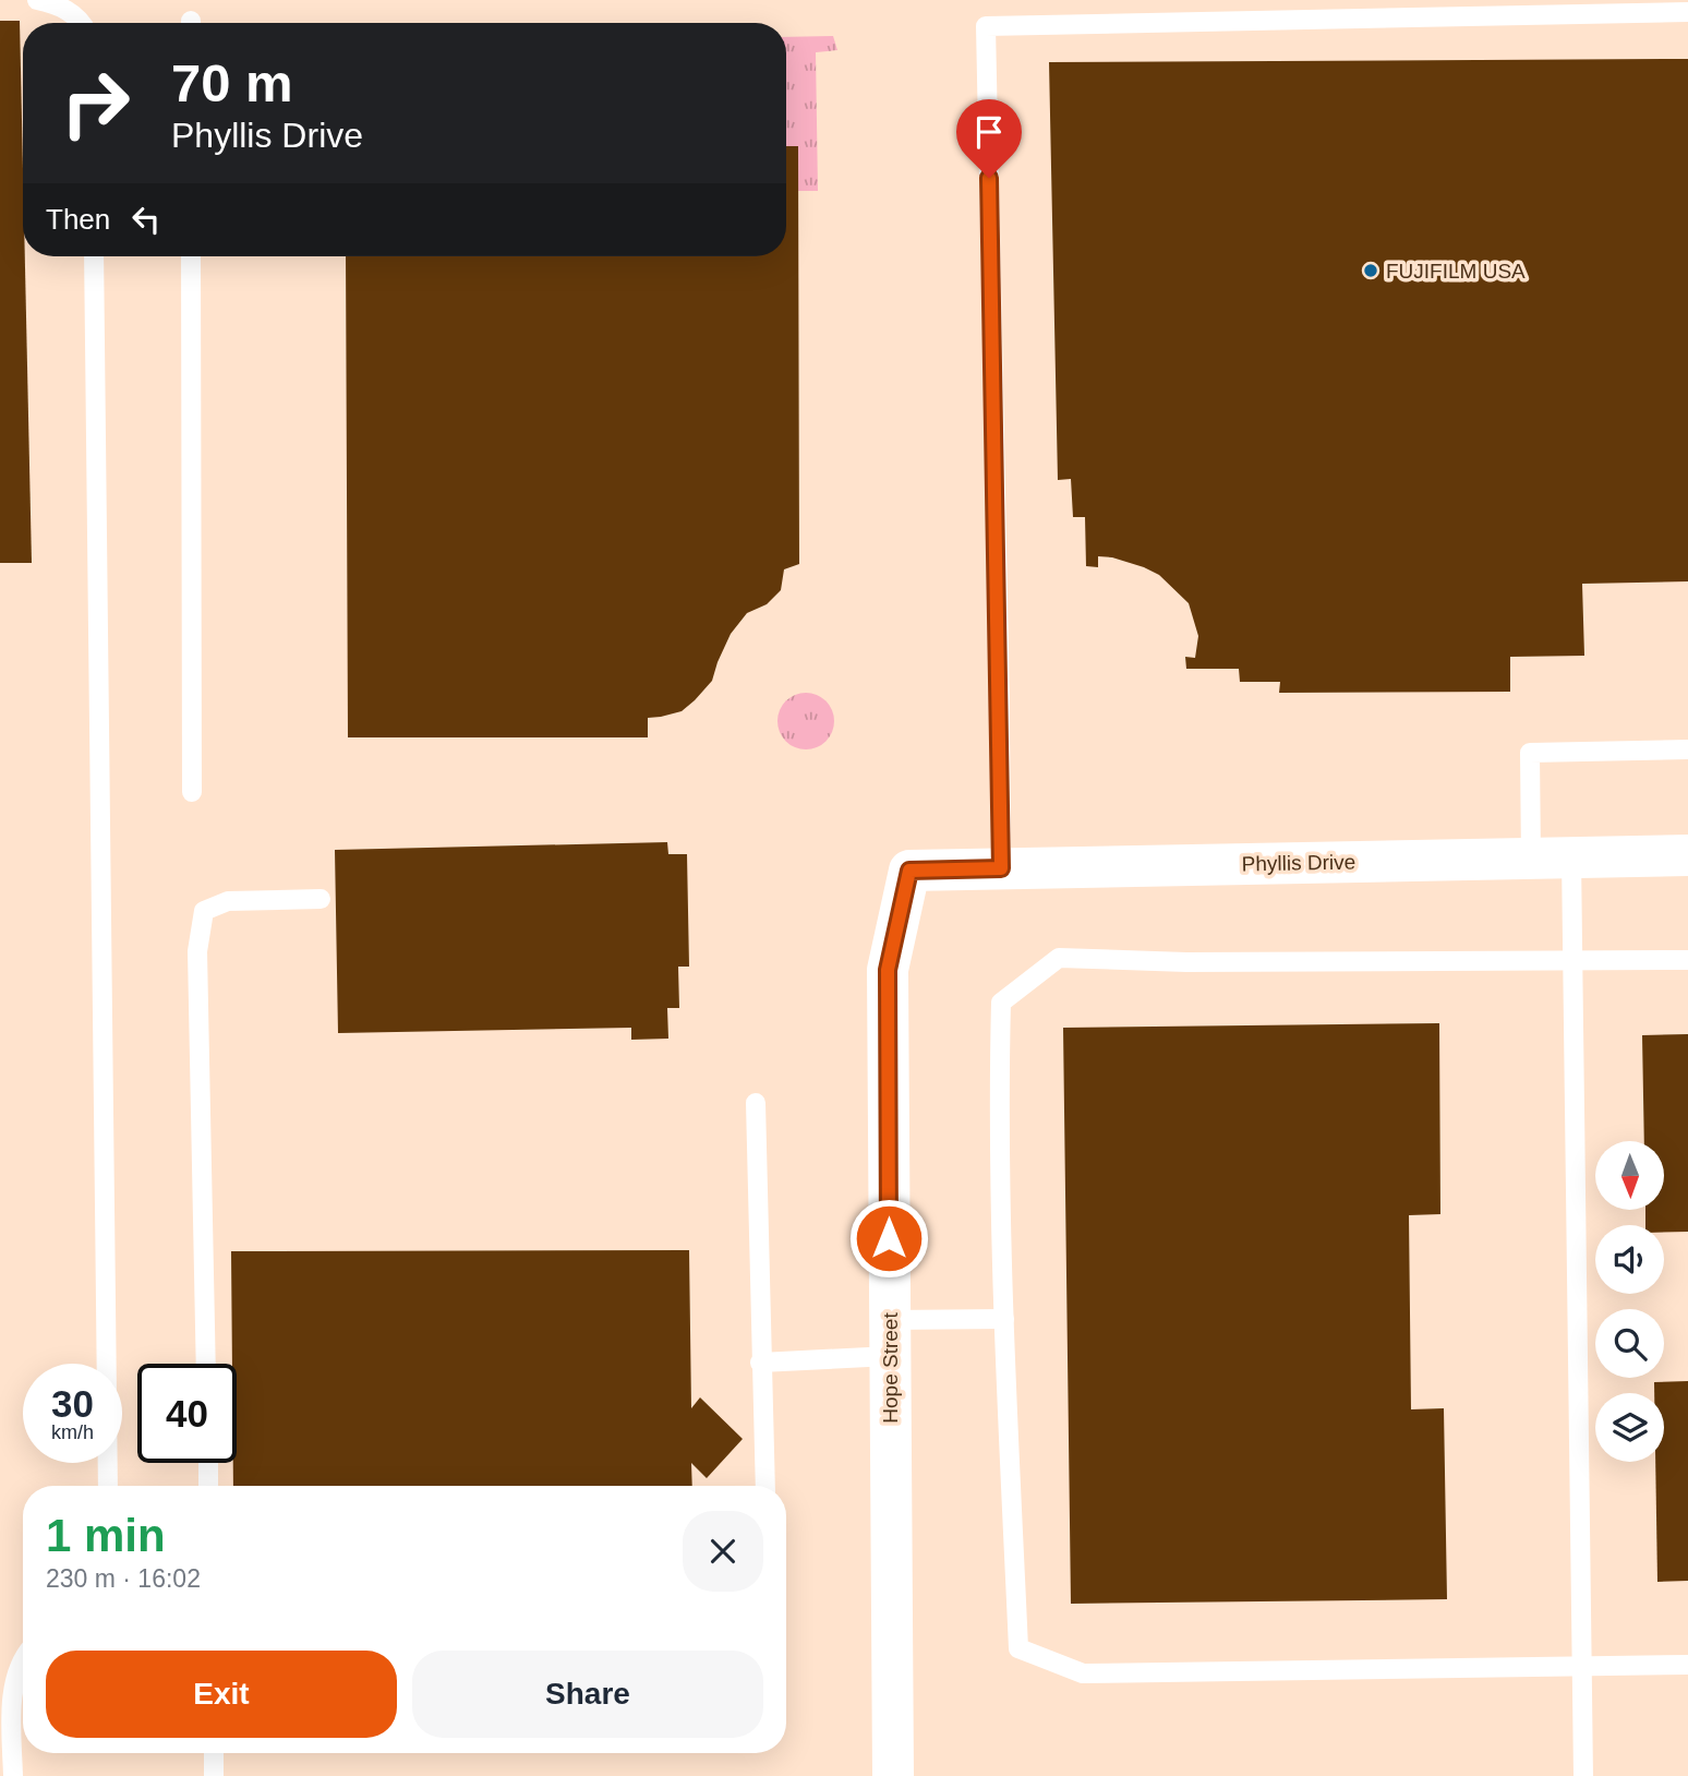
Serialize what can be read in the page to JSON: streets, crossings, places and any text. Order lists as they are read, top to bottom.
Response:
{
  "streets": {
    "street": ["Phyllis Drive", "Hope Street"]
  },
  "crossings": [
    ["Phyllis Drive", "Hope Street"]
  ],
  "places": ["FUJIFILM USA"],
  "north": "bottom",
  "page": {
    "turn": ["70 m", "Phyllis Drive"],
    "then": "Then",
    "speed": "30 km/h",
    "limit": "40",
    "heading": ["1 min", "230 m · 16:02"],
    "buttons": ["Exit", "Share"]
  }
}
